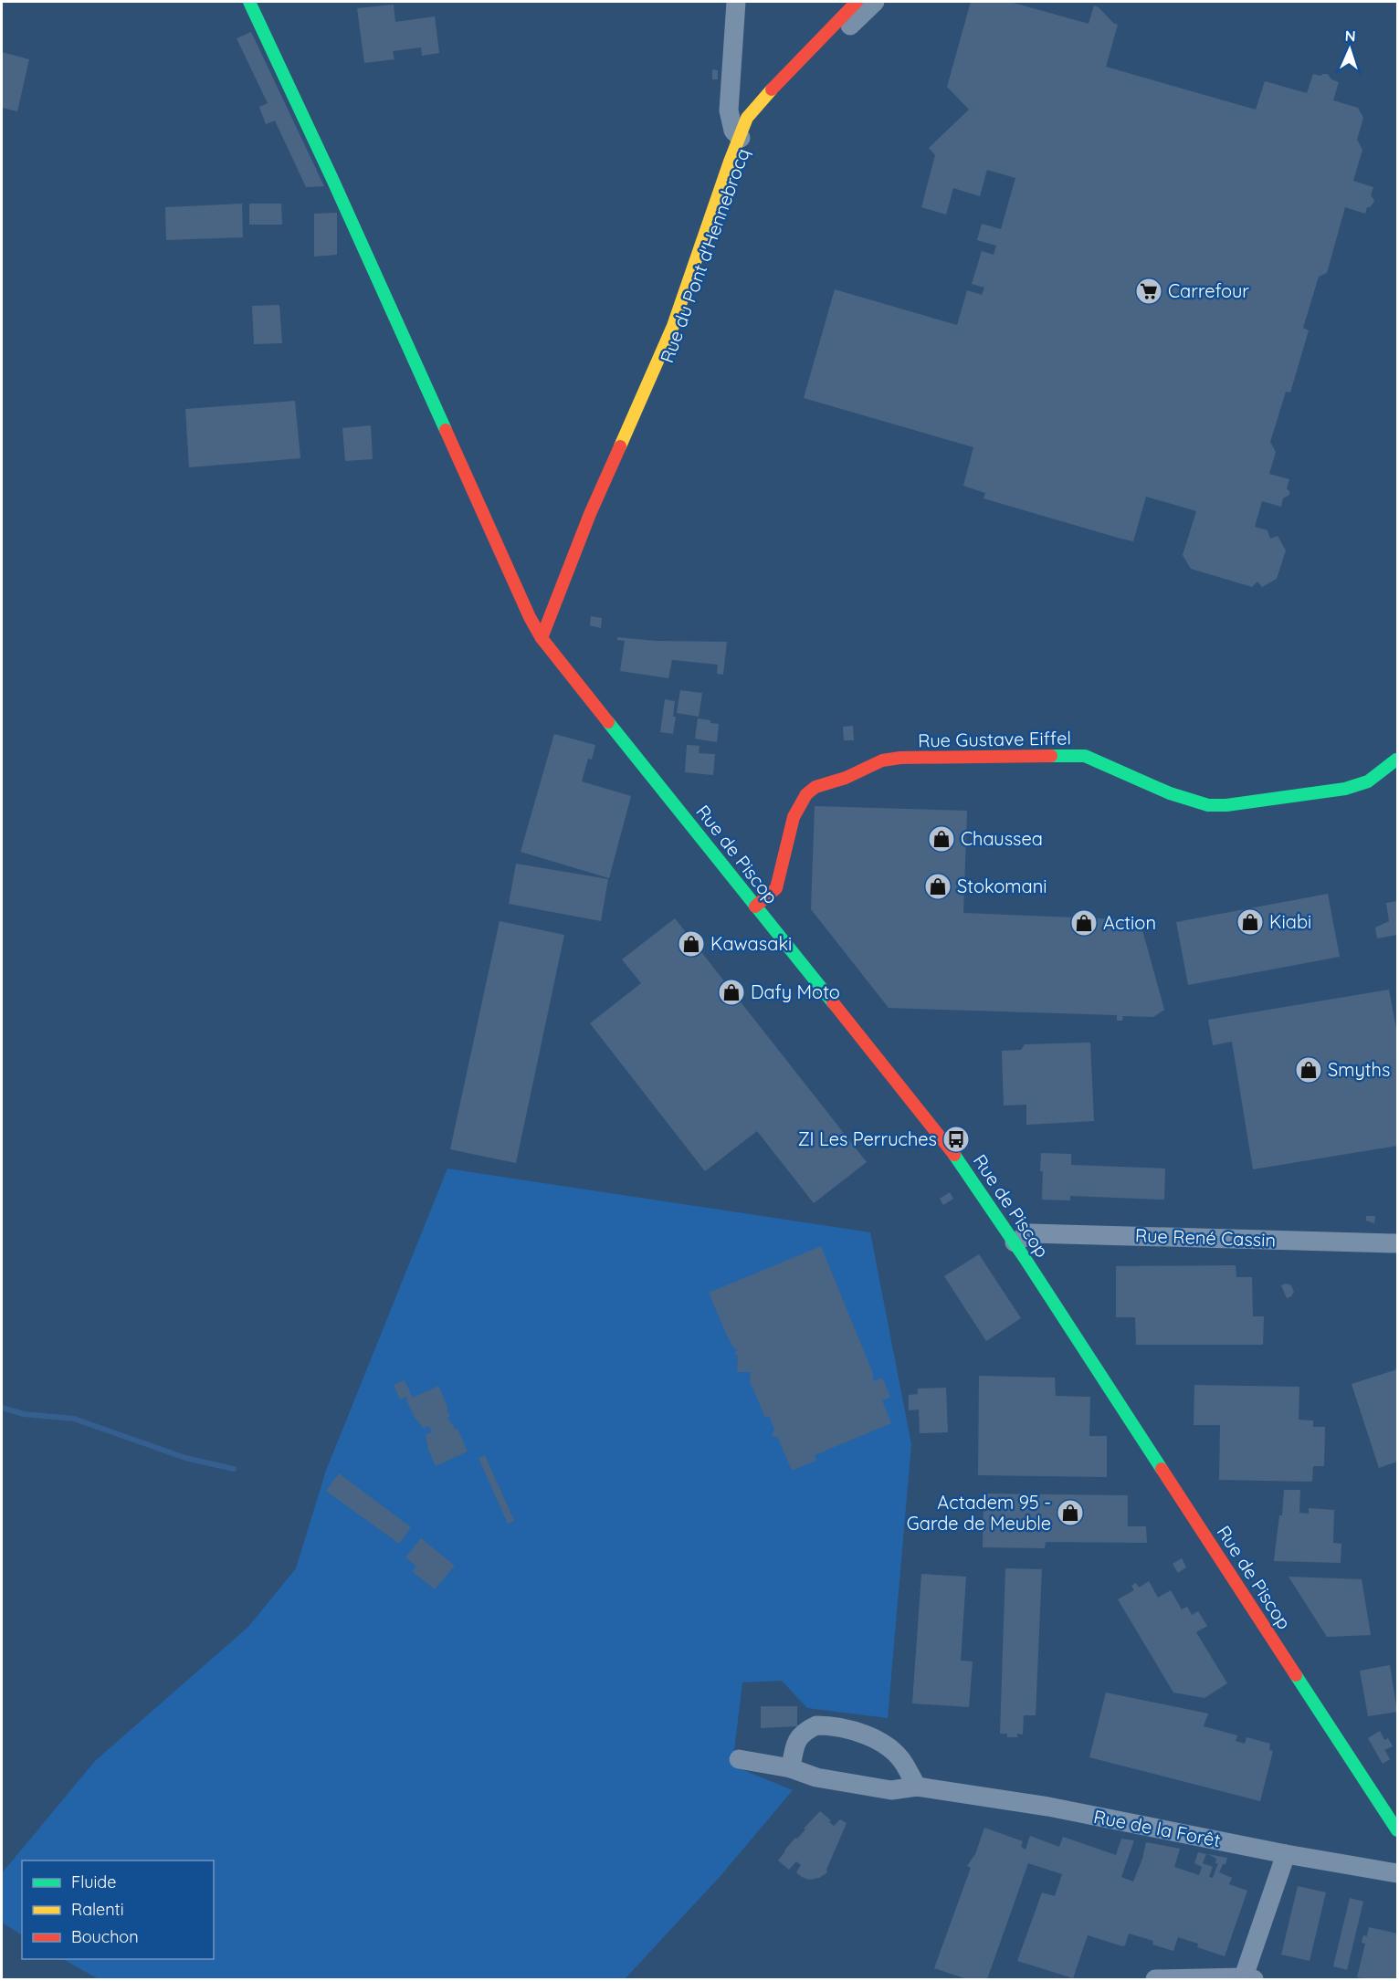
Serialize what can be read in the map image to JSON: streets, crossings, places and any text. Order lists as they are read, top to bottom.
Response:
{
  "streets": {
    "street": [
      "Rue du Pont d'Hennebrocq",
      "Rue Gustave Eiffel",
      "Rue de Piscop",
      "Rue René Cassin",
      "Rue de la Forêt"
    ]
  },
  "crossings": [
    ["Rue du Pont d'Hennebrocq", "Rue de Piscop"],
    ["Rue Gustave Eiffel", "Rue de Piscop"],
    ["Rue de Piscop", "Rue René Cassin"]
  ],
  "places": {
    "supermarket": ["Carrefour"],
    "shop": [
      "Chaussea",
      "Stokomani",
      "Kiabi",
      "Action",
      "Kawasaki",
      "Dafy Moto",
      "Smyths",
      "Actadem 95 - Garde de Meuble"
    ],
    "bus stop": ["ZI Les Perruches"]
  },
  "legend": ["Fluide", "Ralenti", "Bouchon"],
  "north": "top"
}
